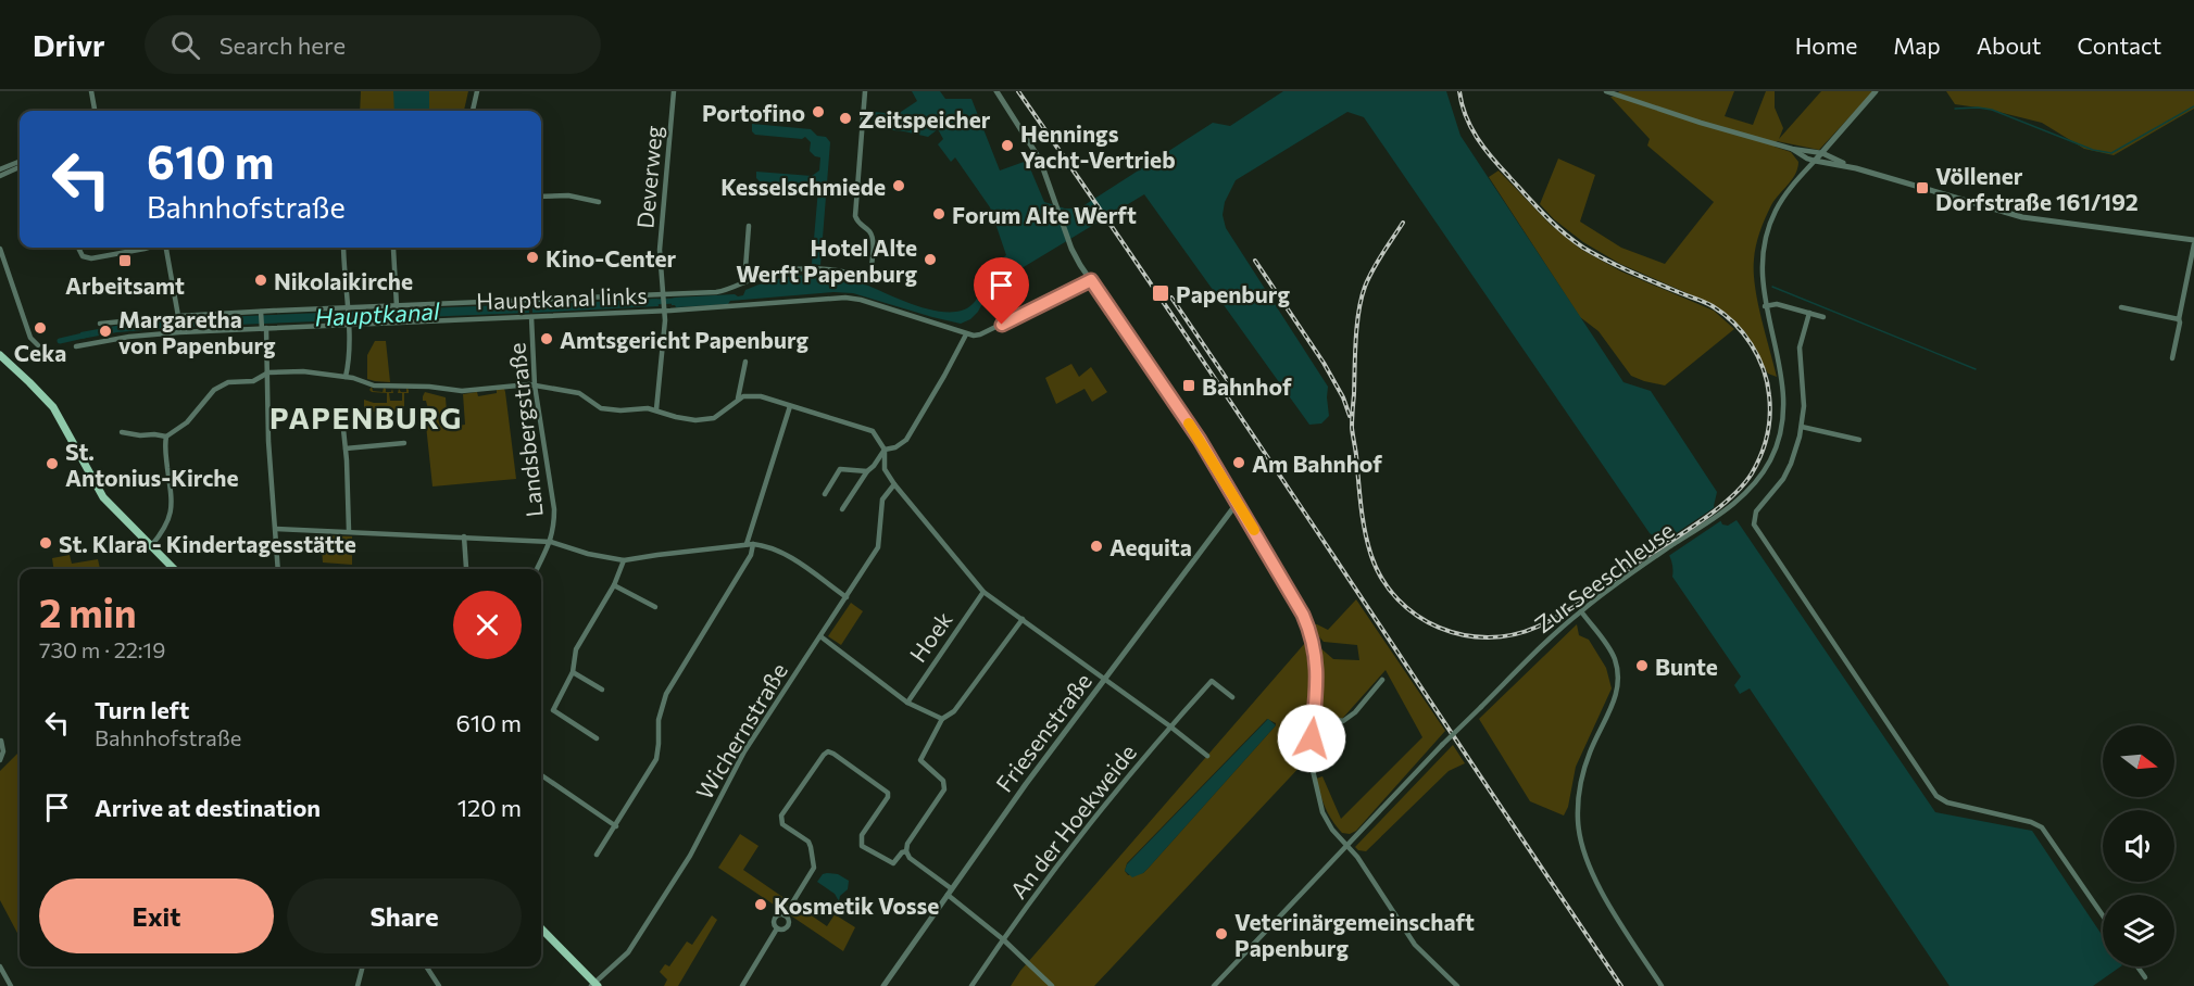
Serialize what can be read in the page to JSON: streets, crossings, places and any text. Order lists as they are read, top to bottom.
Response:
{
  "streets": {
    "street": [
      "Deverweg",
      "Hauptkanal links",
      "Landsbergstraße",
      "Zur Seeschleuse",
      "Hoek",
      "Wichernstraße",
      "Friesenstraße",
      "An der Hoekweide"
    ]
  },
  "crossings": [
    ["Deverweg", "Hauptkanal links"],
    ["Hauptkanal links", "Landsbergstraße"]
  ],
  "districts": ["PAPENBURG"],
  "water": ["Hauptkanal"],
  "places": {
    "other": [
      "Portofino",
      "Zeitspeicher",
      "Hennings Yacht-Vertrieb",
      "Kesselschmiede",
      "Forum Alte Werft",
      "Kino-Center",
      "Hotel Alte Werft Papenburg",
      "Nikolaikirche",
      "Ceka",
      "Margaretha von Papenburg",
      "Amtsgericht Papenburg",
      "Am Bahnhof",
      "St. Antonius-Kirche",
      "St. Klara - Kindertagesstätte",
      "Aequita",
      "Bunte",
      "Kosmetik Vosse",
      "Veterinärgemeinschaft Papenburg"
    ],
    "transit": [
      "Völlener Dorfstraße 161/192",
      "Arbeitsamt",
      "Papenburg",
      "Bahnhof"
    ]
  },
  "north": "right",
  "page": {
    "header": "Drivr",
    "search": "Search here",
    "nav": [
      "Home",
      "Map",
      "About",
      "Contact"
    ],
    "turn": ["610 m", "Bahnhofstraße"],
    "heading": ["2 min", "730 m · 22:19"],
    "list": [
      {
        "name": "Turn left",
        "note": "Bahnhofstraße",
        "value": "610 m"
      },
      {
        "name": "Arrive at destination",
        "value": "120 m"
      }
    ],
    "buttons": ["Exit", "Share"]
  }
}
